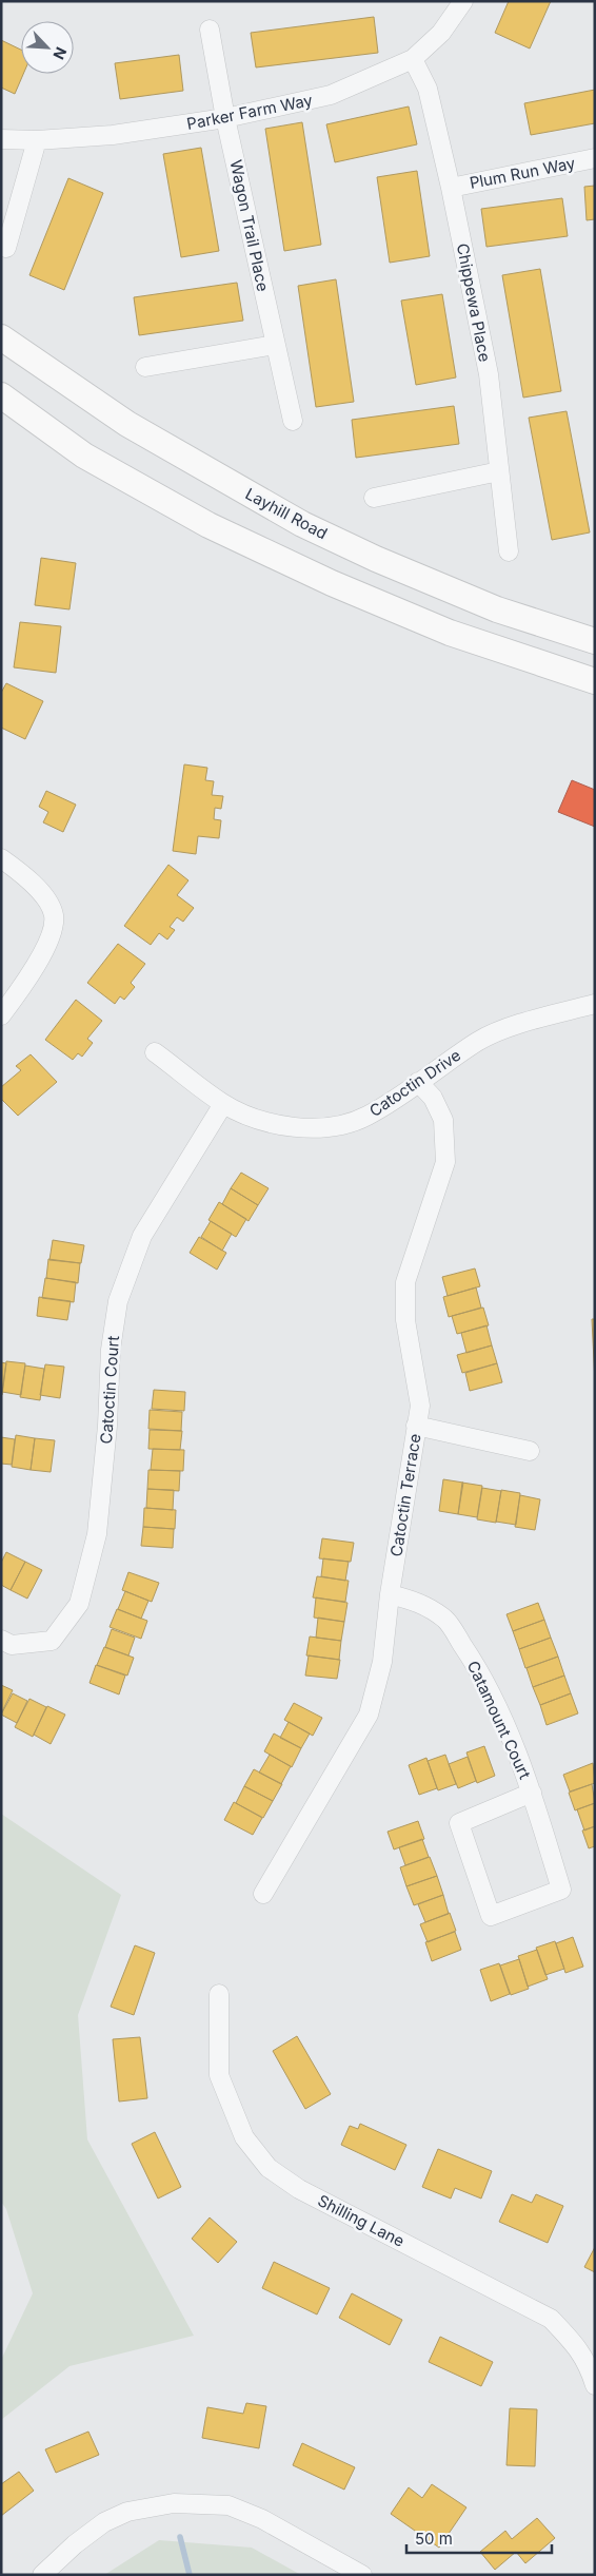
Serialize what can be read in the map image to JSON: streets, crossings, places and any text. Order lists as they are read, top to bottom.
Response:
{
  "streets": {
    "main road": ["Layhill Road"],
    "street": [
      "Parker Farm Way",
      "Plum Run Way",
      "Wagon Trail Place",
      "Chippewa Place",
      "Catoctin Drive",
      "Catoctin Court",
      "Catoctin Terrace",
      "Catamount Court",
      "Shilling Lane"
    ]
  },
  "crossings": [
    ["Parker Farm Way", "Wagon Trail Place"],
    ["Parker Farm Way", "Chippewa Place"],
    ["Plum Run Way", "Chippewa Place"],
    ["Catoctin Drive", "Catoctin Court"],
    ["Catoctin Drive", "Catoctin Terrace"],
    ["Catoctin Terrace", "Catamount Court"]
  ],
  "scale_bar": "50 m",
  "north": "bottom right"
}
